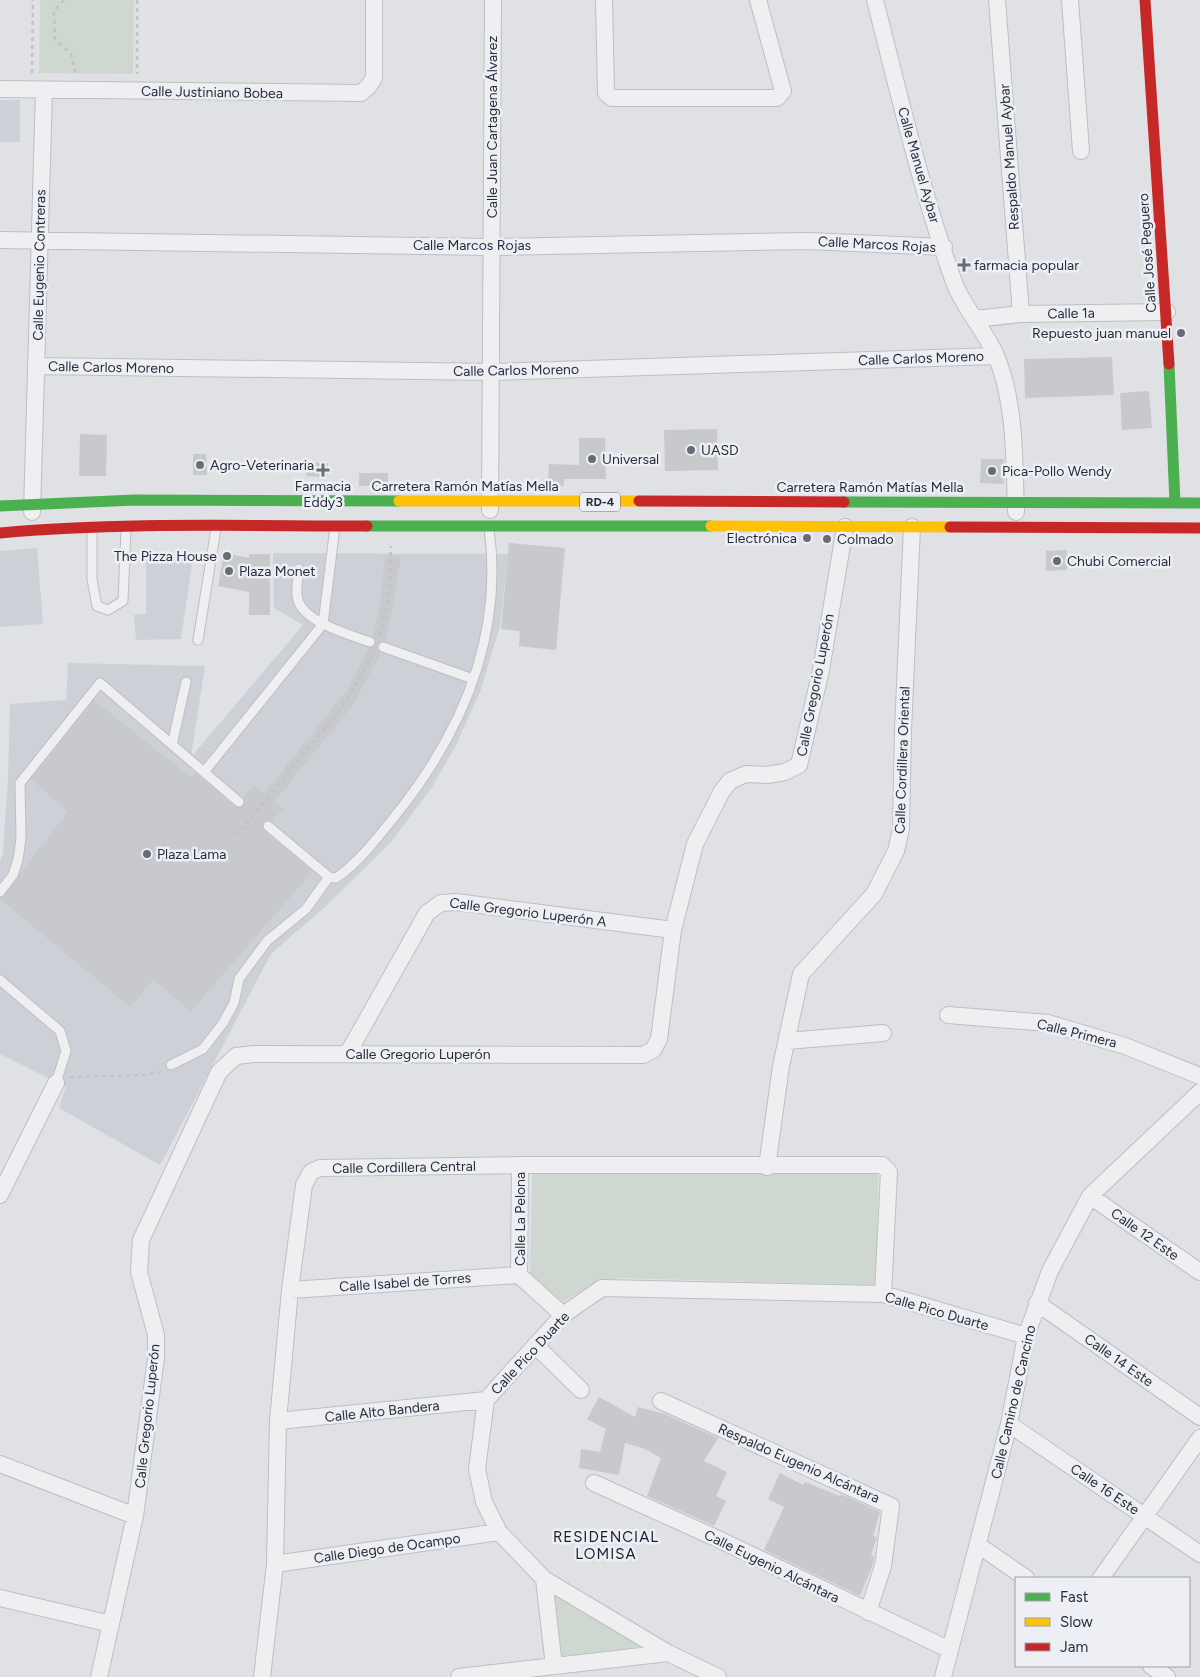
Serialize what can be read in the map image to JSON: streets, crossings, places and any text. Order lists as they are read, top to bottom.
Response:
{
  "streets": {
    "main road": ["Calle José Peguero", "Carretera Ramón Matías Mella", "RD-4"],
    "street": [
      "Calle Justiniano Bobea",
      "Calle Juan Cartagena Álvarez",
      "Respaldo Manuel Aybar",
      "Calle Manuel Aybar",
      "Calle Marcos Rojas",
      "Calle Eugenio Contreras",
      "Calle 1a",
      "Calle Carlos Moreno",
      "Calle Gregorio Luperón",
      "Calle Cordillera Oriental",
      "Calle Gregorio Luperón A",
      "Calle Primera",
      "Calle Cordillera Central",
      "Calle La Pelona",
      "Calle 12 Este",
      "Calle Isabel de Torres",
      "Calle Pico Duarte",
      "Calle 14 Este",
      "Calle Camino de Cancino",
      "Calle Alto Bandera",
      "Respaldo Eugenio Alcántara",
      "Calle 16 Este",
      "Calle Diego de Ocampo",
      "Calle Eugenio Alcántara"
    ]
  },
  "crossings": [
    ["Calle Justiniano Bobea", "Calle Eugenio Contreras"],
    ["Calle Juan Cartagena Álvarez", "Calle Marcos Rojas"],
    ["Calle Juan Cartagena Álvarez", "Calle Carlos Moreno"],
    ["Calle Juan Cartagena Álvarez", "Carretera Ramón Matías Mella"],
    ["Calle Juan Cartagena Álvarez", "RD-4"],
    ["Respaldo Manuel Aybar", "Calle 1a"],
    ["Calle Manuel Aybar", "Calle Marcos Rojas"],
    ["Calle Manuel Aybar", "Calle 1a"],
    ["Calle Manuel Aybar", "Calle Carlos Moreno"],
    ["Calle Manuel Aybar", "Carretera Ramón Matías Mella"],
    ["Calle Manuel Aybar", "RD-4"],
    ["Calle Marcos Rojas", "Calle Eugenio Contreras"],
    ["Calle José Peguero", "Calle 1a"],
    ["Calle José Peguero", "Carretera Ramón Matías Mella"],
    ["Calle Eugenio Contreras", "Calle Carlos Moreno"],
    ["Calle Eugenio Contreras", "Carretera Ramón Matías Mella"],
    ["Calle Eugenio Contreras", "RD-4"],
    ["RD-4", "Calle Gregorio Luperón"],
    ["RD-4", "Calle Cordillera Oriental"],
    ["Calle Gregorio Luperón", "Calle Gregorio Luperón A"],
    ["Calle Cordillera Oriental", "Calle Cordillera Central"],
    ["Calle Cordillera Central", "Calle La Pelona"],
    ["Calle Cordillera Central", "Calle Isabel de Torres"],
    ["Calle Cordillera Central", "Calle Pico Duarte"],
    ["Calle Cordillera Central", "Calle Alto Bandera"],
    ["Calle Cordillera Central", "Calle Diego de Ocampo"],
    ["Calle La Pelona", "Calle Isabel de Torres"],
    ["Calle La Pelona", "Calle Pico Duarte"],
    ["Calle 12 Este", "Calle Camino de Cancino"],
    ["Calle Pico Duarte", "Calle Camino de Cancino"],
    ["Calle Pico Duarte", "Calle Alto Bandera"],
    ["Calle Pico Duarte", "Calle Diego de Ocampo"],
    ["Calle 14 Este", "Calle Camino de Cancino"],
    ["Calle Camino de Cancino", "Calle 16 Este"],
    ["Calle Camino de Cancino", "Calle Eugenio Alcántara"],
    ["Respaldo Eugenio Alcántara", "Calle Eugenio Alcántara"]
  ],
  "districts": ["RESIDENCIAL LOMISA"],
  "places": {
    "health": ["farmacia popular", "Farmacia Eddy3"],
    "other": [
      "Repuesto juan manuel",
      "UASD",
      "Universal",
      "Agro-Veterinaria",
      "Pica-Pollo Wendy",
      "Electrónica",
      "Colmado",
      "The Pizza House",
      "Chubi Comercial",
      "Plaza Monet",
      "Plaza Lama"
    ]
  },
  "legend": ["Fast", "Slow", "Jam"]
}
